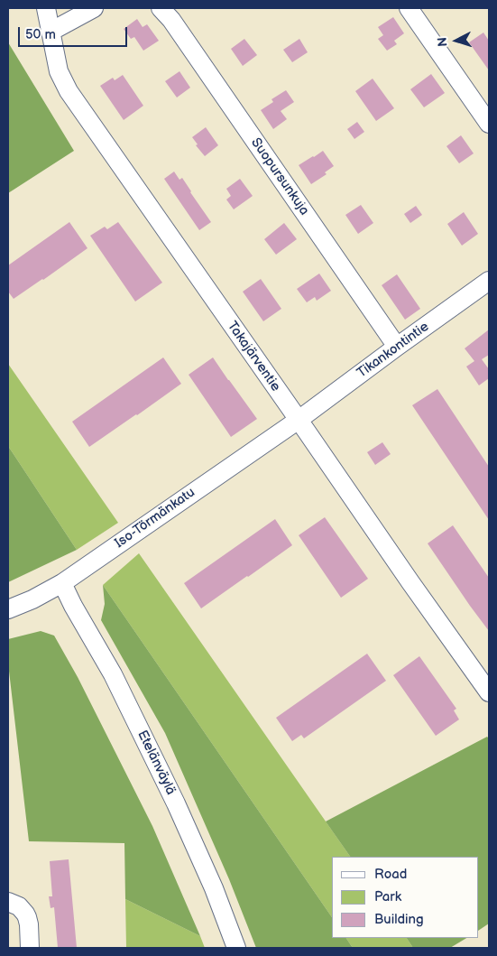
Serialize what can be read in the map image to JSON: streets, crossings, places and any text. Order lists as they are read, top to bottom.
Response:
{
  "streets": {
    "street": [
      "Suopursunkuja",
      "Tikankontintie",
      "Takajärventie",
      "Iso-Törmänkatu",
      "Etelänväylä"
    ]
  },
  "crossings": [
    ["Suopursunkuja", "Tikankontintie"],
    ["Tikankontintie", "Takajärventie"],
    ["Tikankontintie", "Iso-Törmänkatu"],
    ["Takajärventie", "Iso-Törmänkatu"],
    ["Iso-Törmänkatu", "Etelänväylä"]
  ],
  "legend": ["Road", "Park", "Building"],
  "scale_bar": "50 m",
  "north": "left"
}
